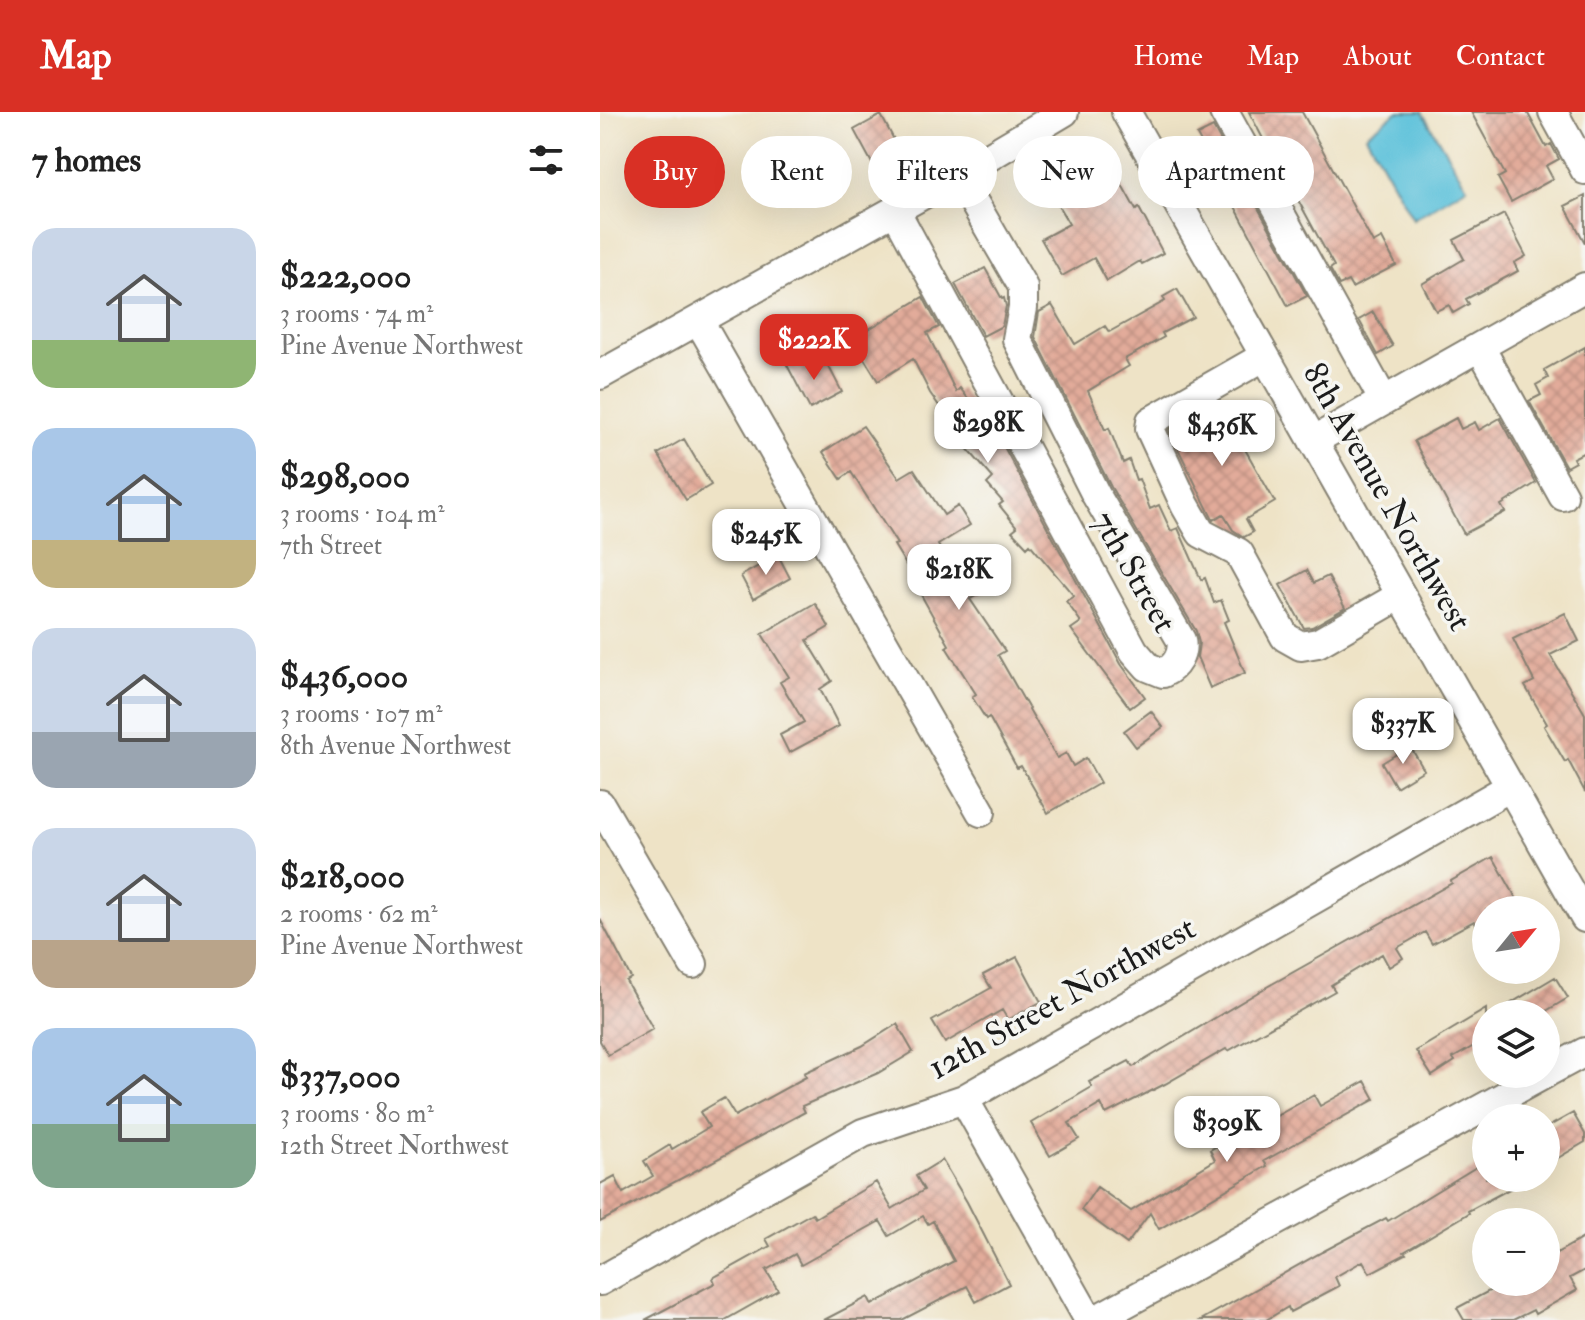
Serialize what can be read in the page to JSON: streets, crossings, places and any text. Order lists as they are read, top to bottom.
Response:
{
  "streets": {
    "street": ["8th Avenue Northwest", "7th Street", "12th Street Northwest"]
  },
  "crossings": [
    ["8th Avenue Northwest", "12th Street Northwest"]
  ],
  "north": "top right",
  "page": {
    "header": "Map",
    "nav": [
      "Home",
      "Map",
      "About",
      "Contact"
    ],
    "heading": "7 homes",
    "chip": [
      "Buy",
      "Rent",
      "Filters",
      "New",
      "Apartment"
    ],
    "list": [
      {
        "name": "$222,000",
        "note": "3 rooms · 74 m² · Pine Avenue Northwest"
      },
      {
        "name": "$298,000",
        "note": "3 rooms · 104 m² · 7th Street"
      },
      {
        "name": "$436,000",
        "note": "3 rooms · 107 m² · 8th Avenue Northwest"
      },
      {
        "name": "$218,000",
        "note": "2 rooms · 62 m² · Pine Avenue Northwest"
      },
      {
        "name": "$337,000",
        "note": "3 rooms · 80 m² · 12th Street Northwest"
      }
    ],
    "price": [
      "$222K",
      "$298K",
      "$436K",
      "$245K",
      "$218K",
      "$337K",
      "$309K"
    ],
    "map_buttons": ["+", "−"]
  }
}
